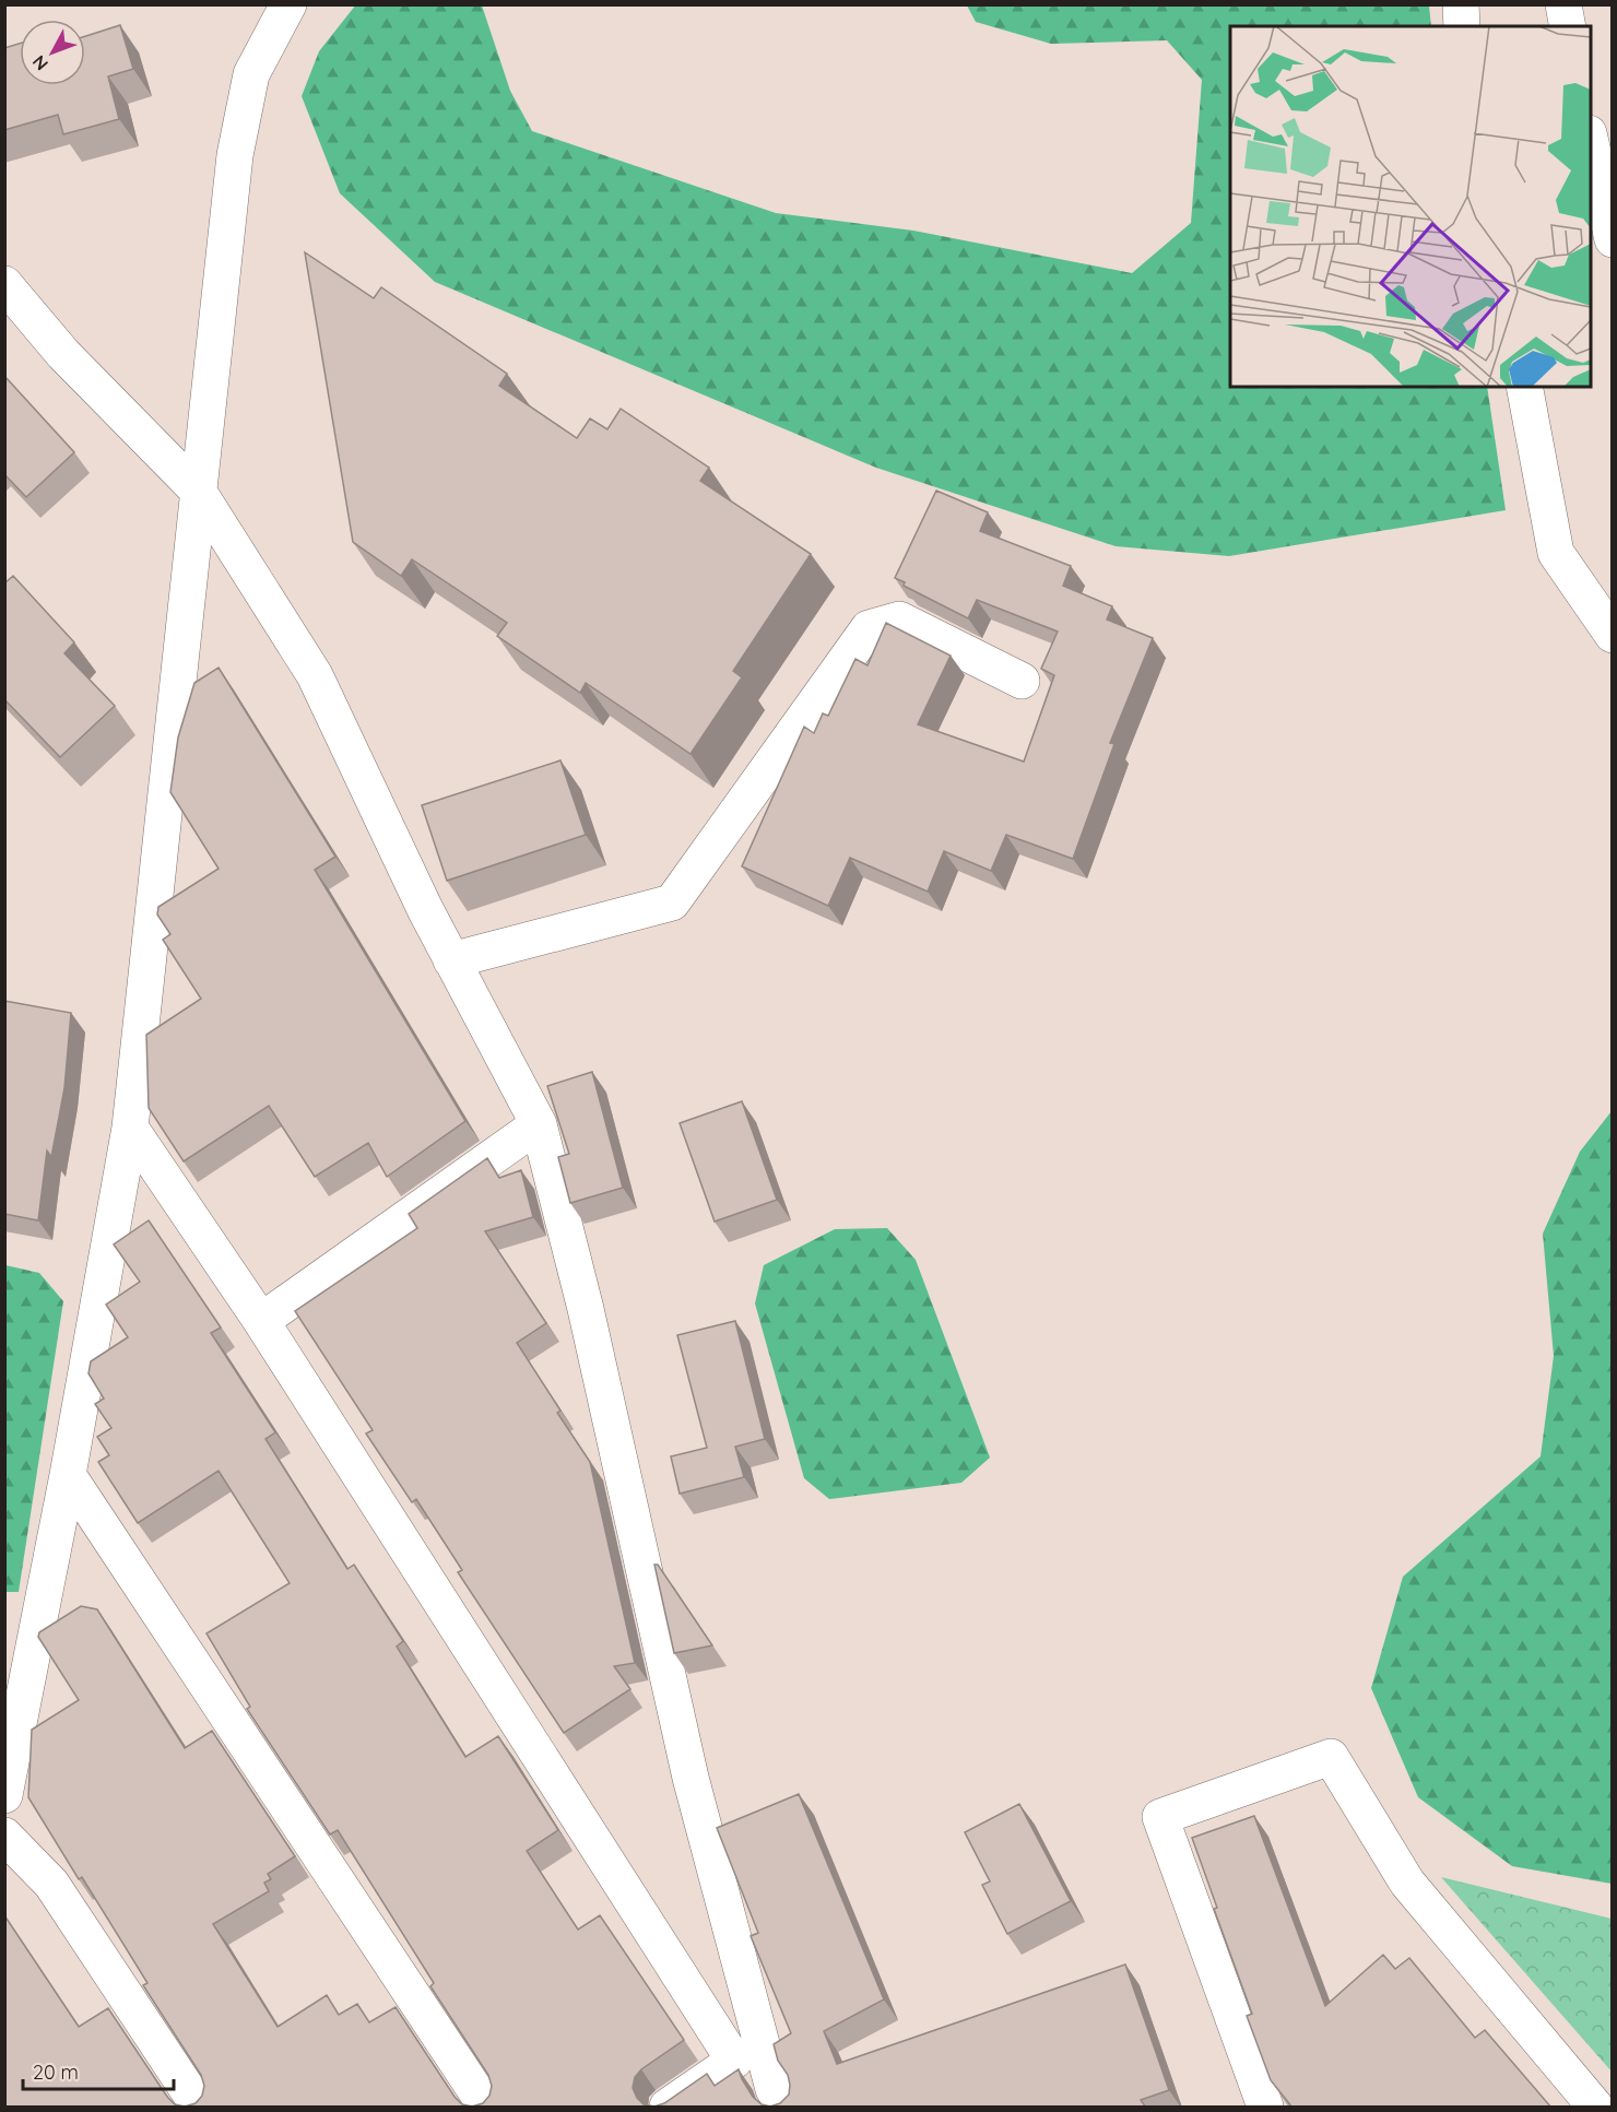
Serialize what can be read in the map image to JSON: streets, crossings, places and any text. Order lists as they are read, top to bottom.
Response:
{
  "scale_bar": "20 m",
  "north": "bottom left"
}
